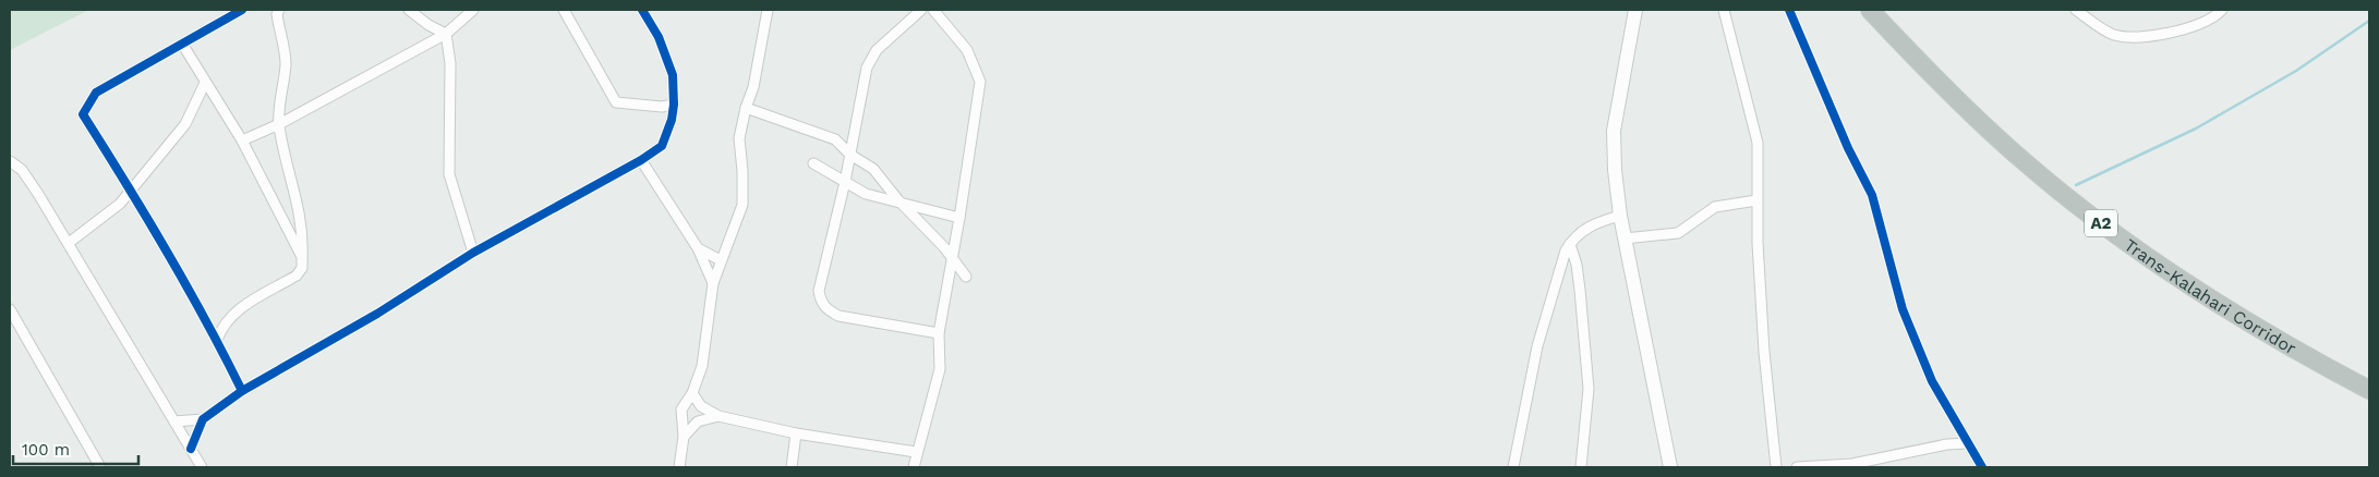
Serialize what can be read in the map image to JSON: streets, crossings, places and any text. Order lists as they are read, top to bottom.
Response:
{
  "streets": {
    "highway": ["A2", "Trans-Kalahari Corridor"]
  },
  "scale_bar": "100 m"
}
